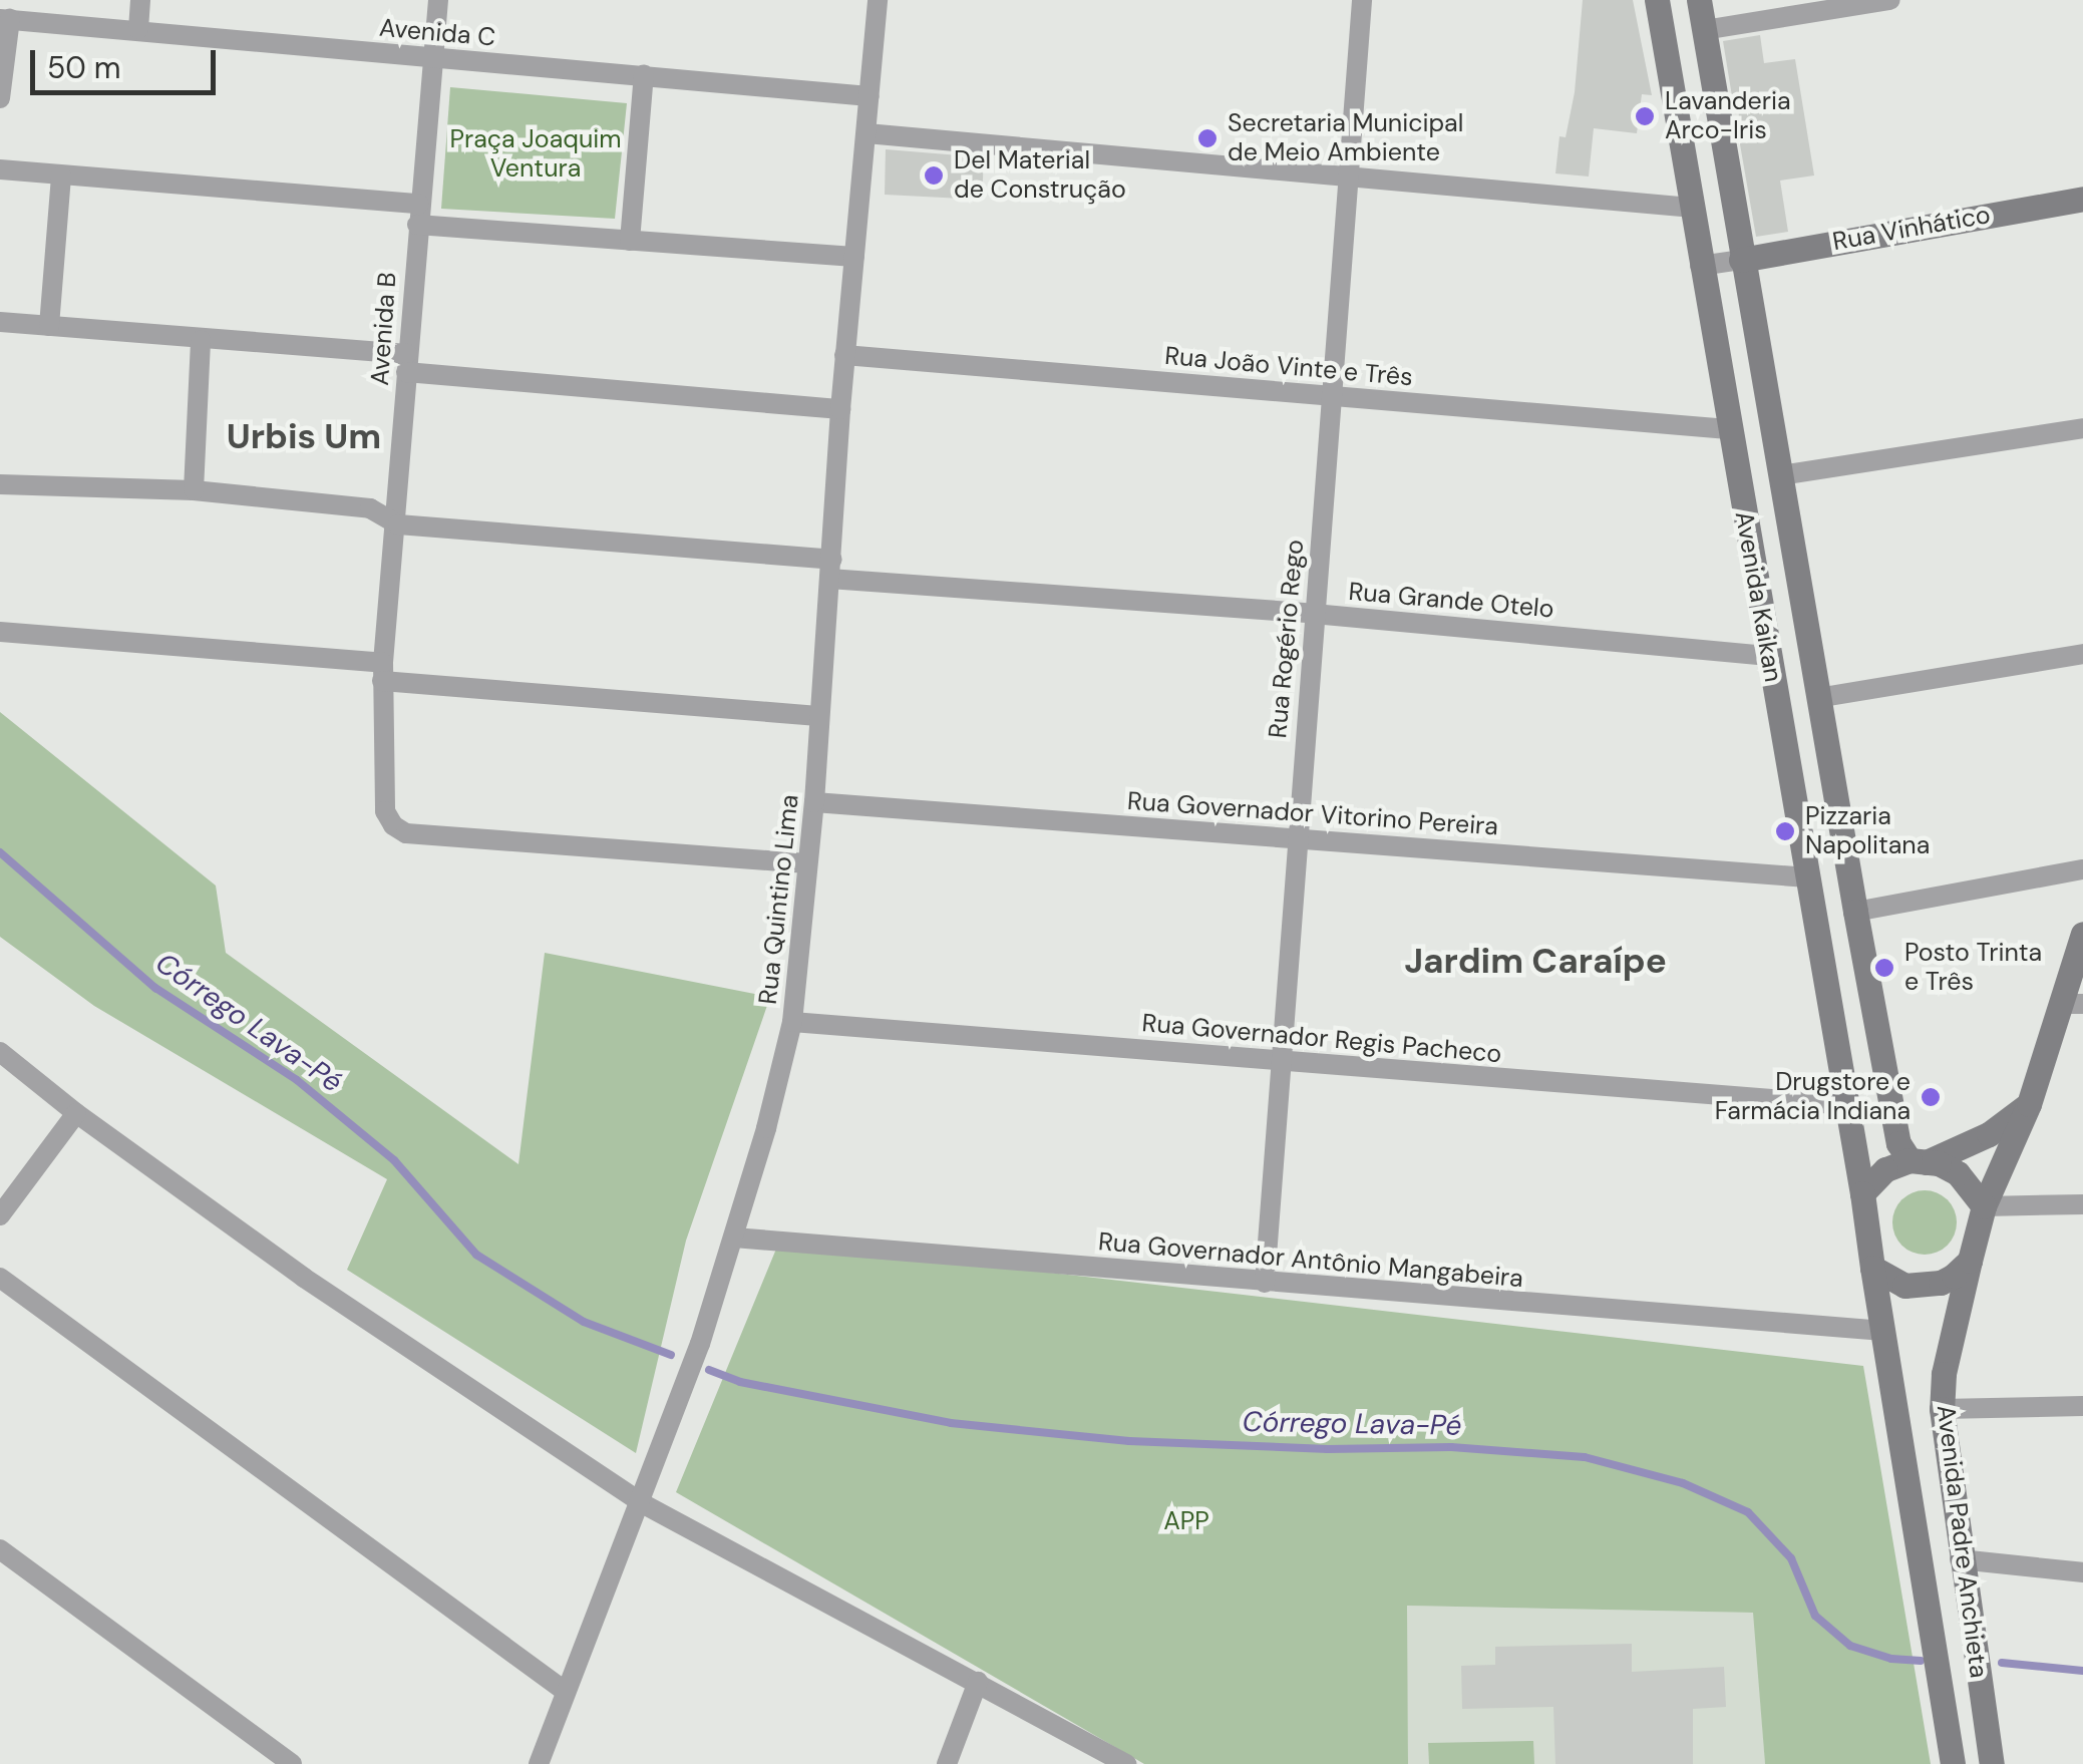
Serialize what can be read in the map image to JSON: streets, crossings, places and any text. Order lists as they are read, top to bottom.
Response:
{
  "streets": {
    "street": [
      "Avenida C",
      "Rua Vinhático",
      "Avenida B",
      "Rua João Vinte e Três",
      "Avenida Kaikan",
      "Rua Grande Otelo",
      "Rua Rogério Rego",
      "Rua Governador Vitorino Pereira",
      "Rua Quintino Lima",
      "Rua Governador Regis Pacheco",
      "Rua Governador Antônio Mangabeira",
      "Avenida Padre Anchieta"
    ]
  },
  "crossings": [
    ["Avenida C", "Avenida B"],
    ["Avenida C", "Rua Quintino Lima"],
    ["Rua Vinhático", "Avenida Kaikan"],
    ["Avenida B", "Rua Grande Otelo"],
    ["Avenida B", "Rua Quintino Lima"],
    ["Rua João Vinte e Três", "Avenida Kaikan"],
    ["Rua João Vinte e Três", "Rua Rogério Rego"],
    ["Rua João Vinte e Três", "Rua Quintino Lima"],
    ["Avenida Kaikan", "Rua Grande Otelo"],
    ["Avenida Kaikan", "Rua Governador Vitorino Pereira"],
    ["Avenida Kaikan", "Rua Governador Regis Pacheco"],
    ["Avenida Kaikan", "Avenida Padre Anchieta"],
    ["Rua Grande Otelo", "Rua Rogério Rego"],
    ["Rua Grande Otelo", "Rua Quintino Lima"],
    ["Rua Rogério Rego", "Rua Governador Vitorino Pereira"],
    ["Rua Rogério Rego", "Rua Governador Regis Pacheco"],
    ["Rua Rogério Rego", "Rua Governador Antônio Mangabeira"],
    ["Rua Governador Vitorino Pereira", "Rua Quintino Lima"],
    ["Rua Quintino Lima", "Rua Governador Regis Pacheco"],
    ["Rua Quintino Lima", "Rua Governador Antônio Mangabeira"],
    ["Rua Governador Antônio Mangabeira", "Avenida Padre Anchieta"]
  ],
  "districts": ["Urbis Um", "Jardim Caraípe"],
  "water": ["Córrego Lava-Pé"],
  "parks": ["Praça Joaquim Ventura", "APP"],
  "places": [
    "Lavanderia Arco-Iris",
    "Secretaria Municipal de Meio Ambiente",
    "Del Material de Construção",
    "Pizzaria Napolitana",
    "Posto Trinta e Três",
    "Drugstore e Farmácia Indiana"
  ],
  "scale_bar": "50 m"
}
